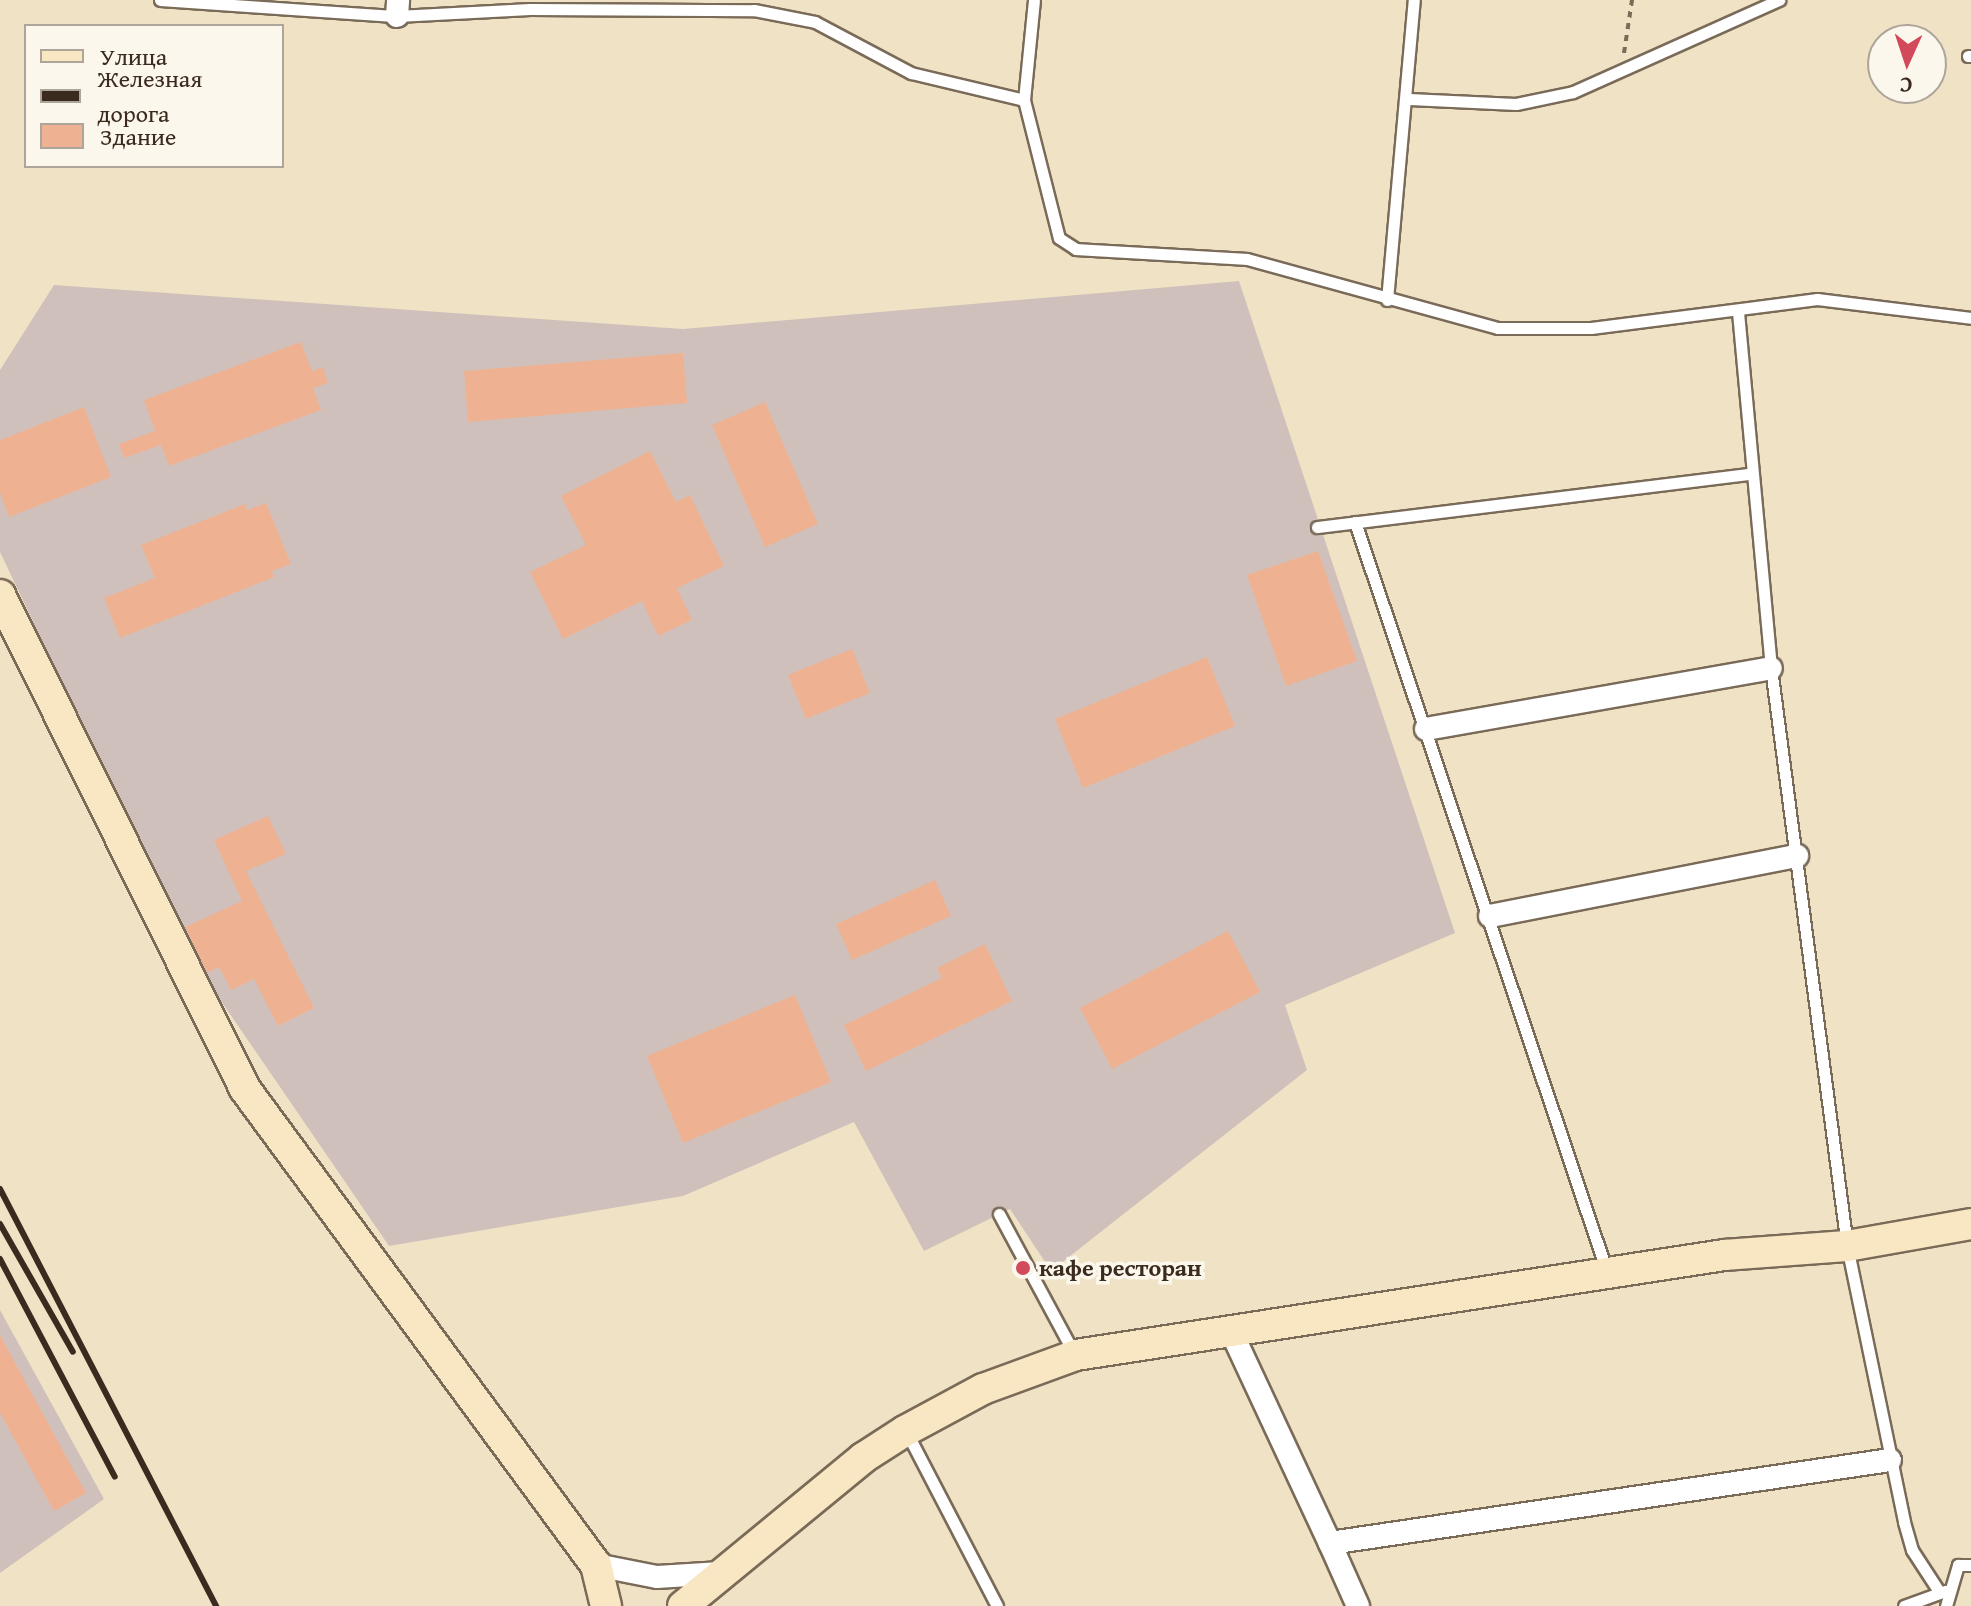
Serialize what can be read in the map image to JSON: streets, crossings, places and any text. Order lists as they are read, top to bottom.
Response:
{
  "places": ["кафе ресторан"],
  "legend": ["Улица", "Железная дорога", "Здание"],
  "north": "bottom"
}
